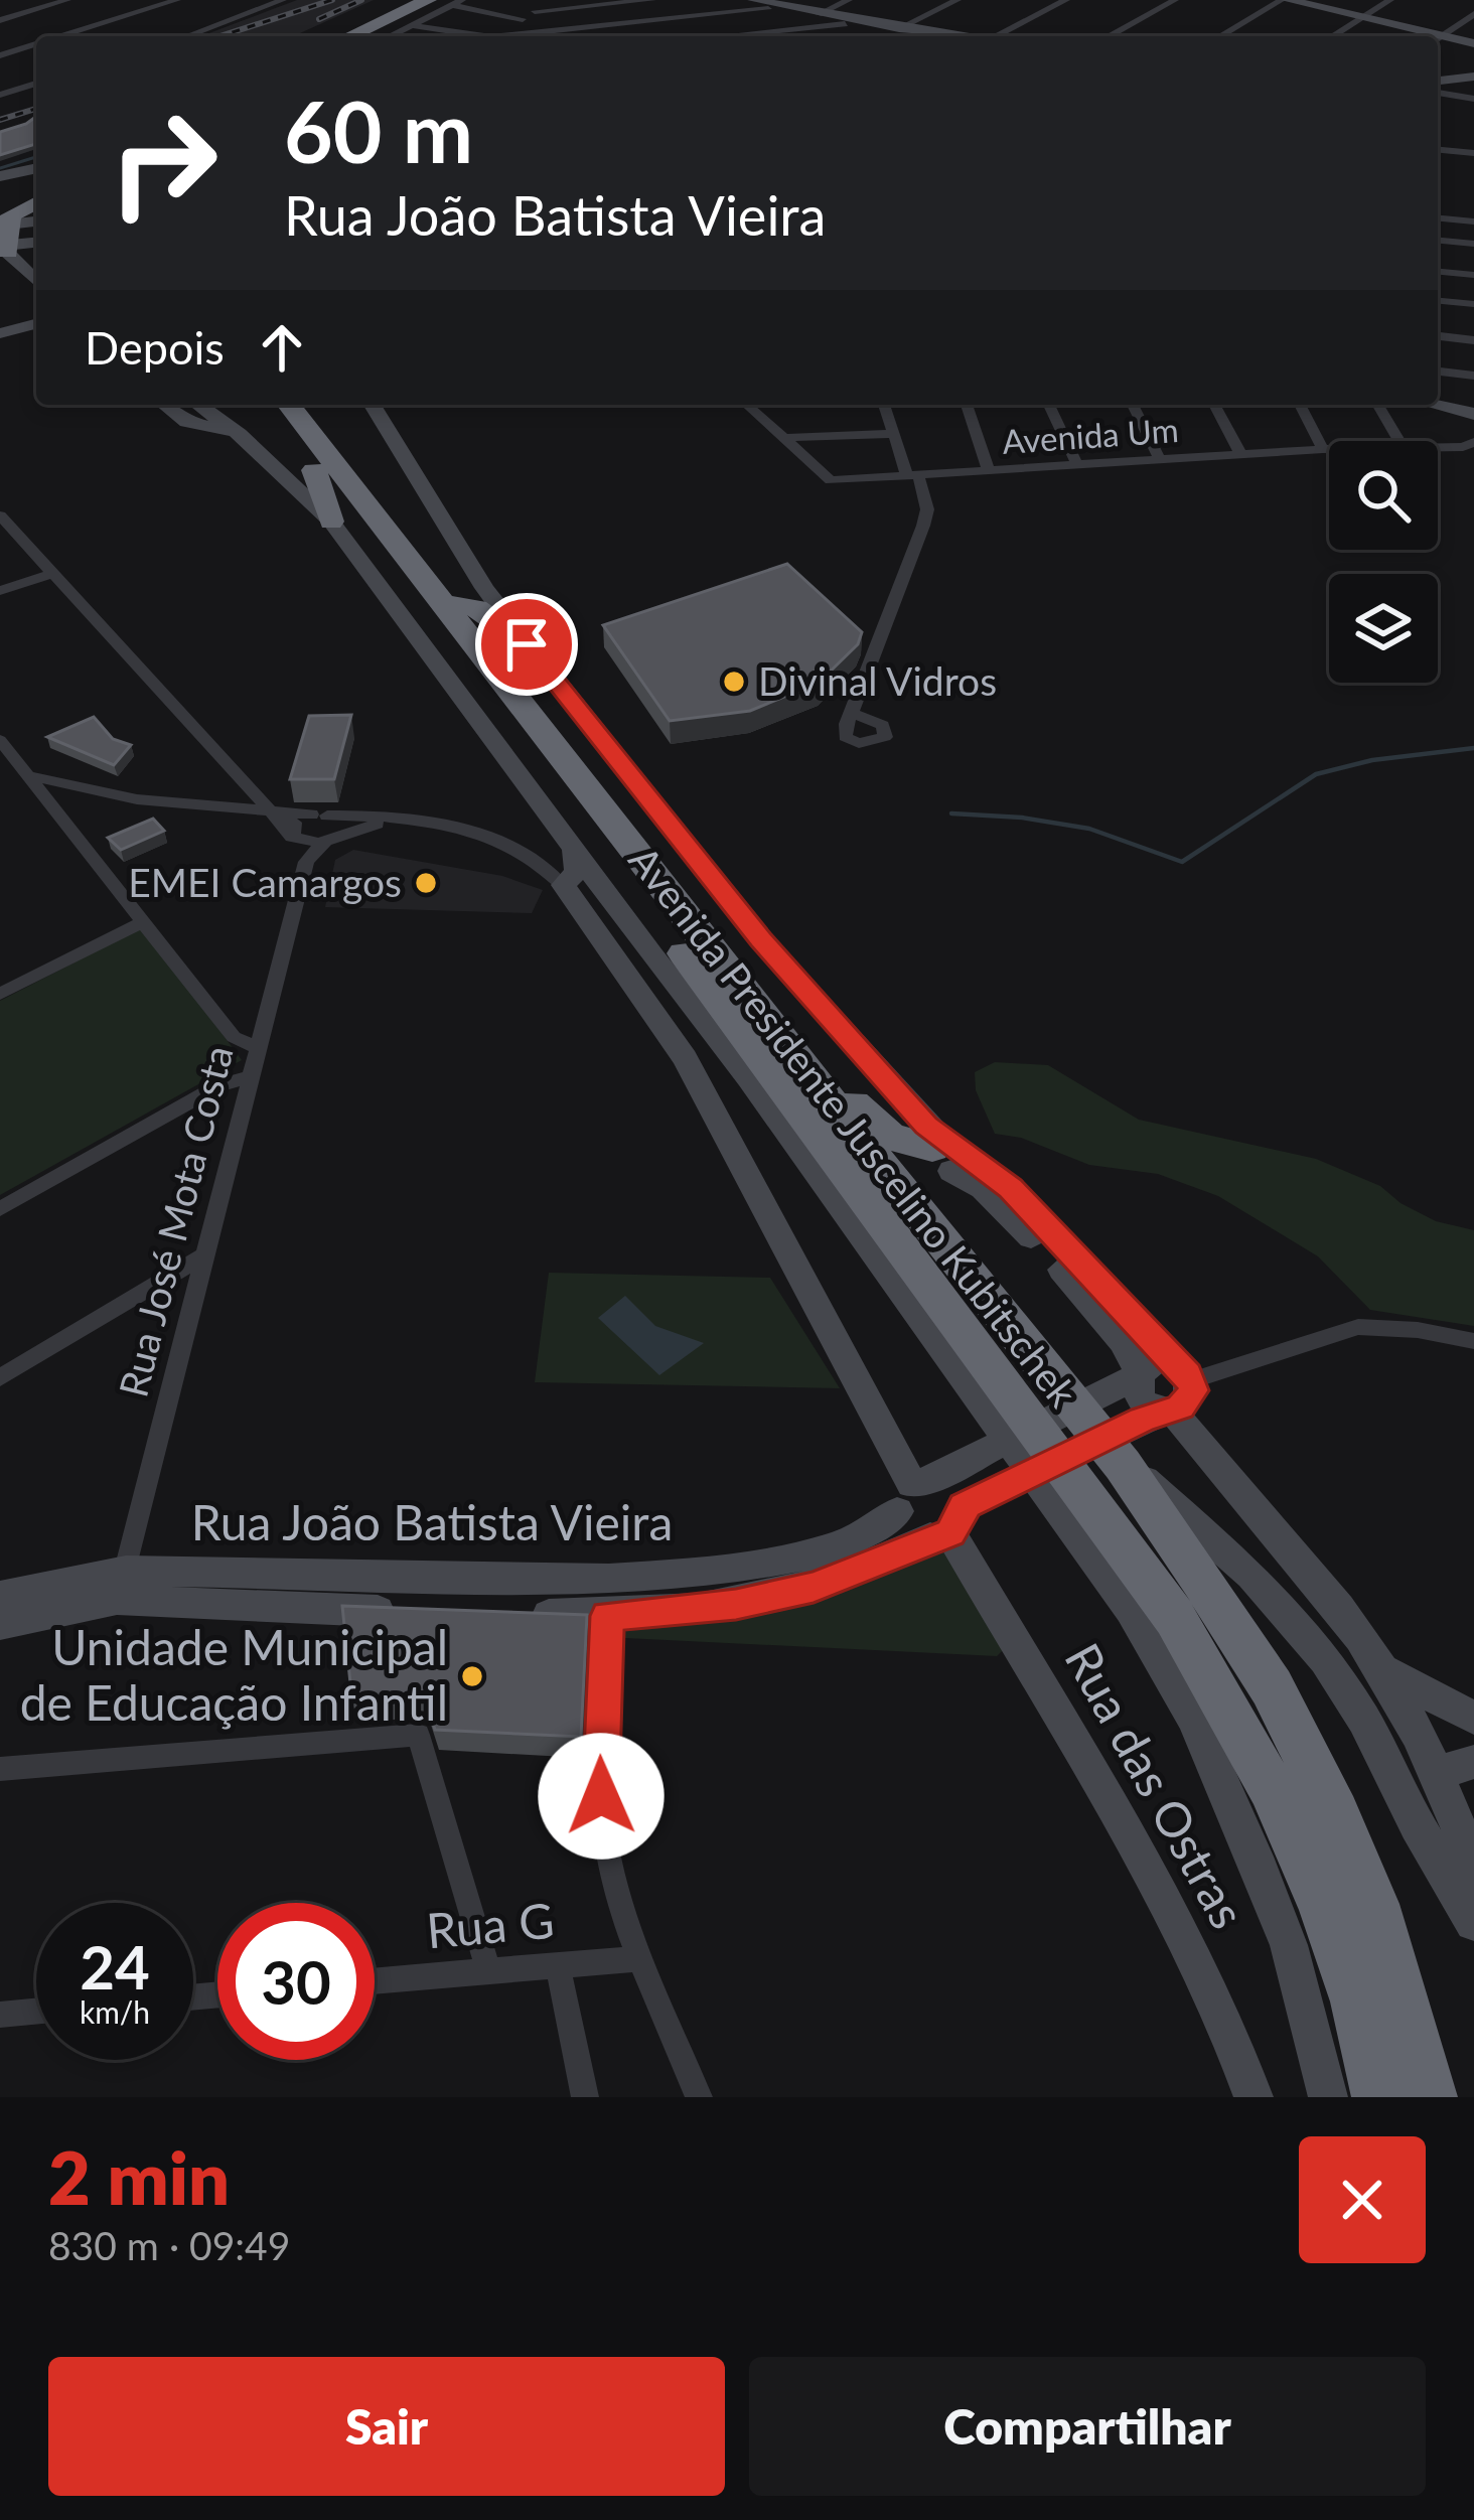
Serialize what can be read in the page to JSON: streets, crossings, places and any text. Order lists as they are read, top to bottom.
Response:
{
  "streets": {
    "highway": ["Avenida Presidente Juscelino Kubitschek"],
    "street": [
      "Avenida Um",
      "Rua José Mota Costa",
      "Rua João Batista Vieira",
      "Rua das Ostras",
      "Rua G"
    ]
  },
  "crossings": [
    ["Rua José Mota Costa", "Rua João Batista Vieira"]
  ],
  "places": ["Divinal Vidros", "EMEI Camargos", "Unidade Municipal de Educação Infantil"],
  "page": {
    "turn": ["60 m", "Rua João Batista Vieira"],
    "then": "Depois",
    "speed": "24 km/h",
    "limit": "30",
    "heading": ["2 min", "830 m · 09:49"],
    "buttons": ["Sair", "Compartilhar"]
  }
}
